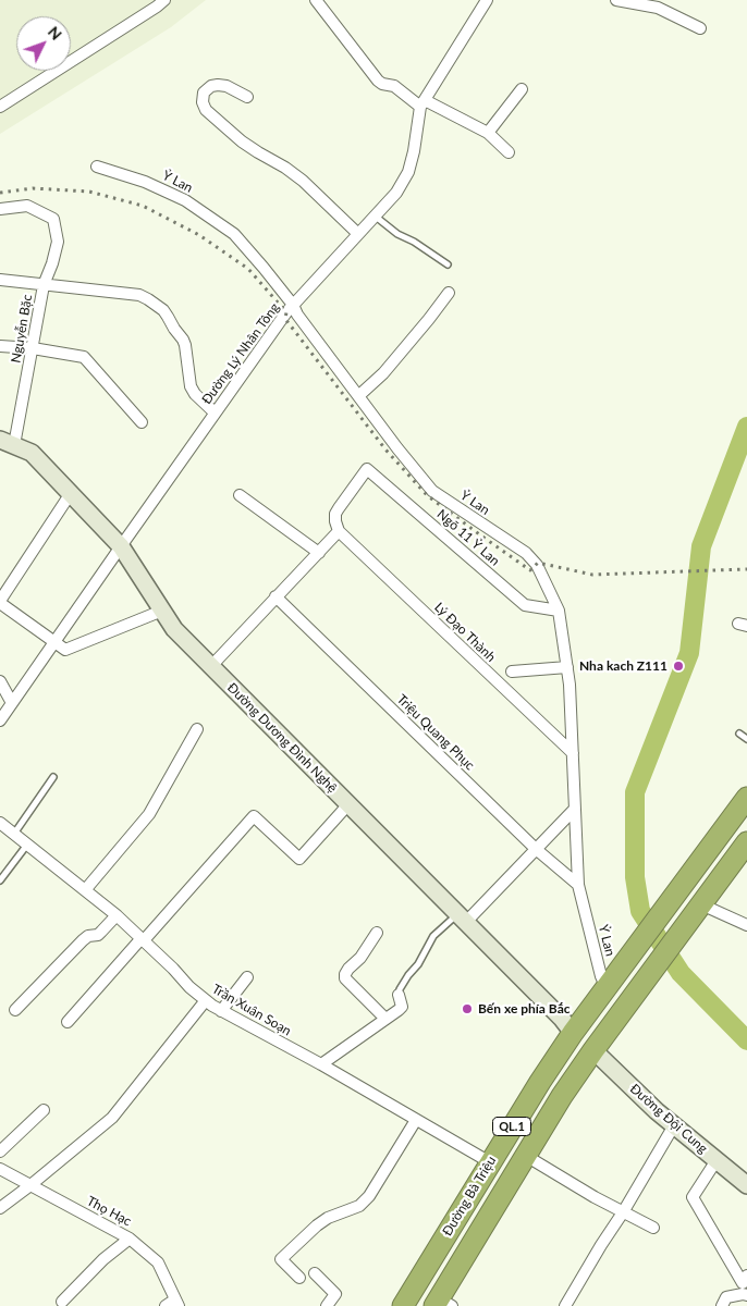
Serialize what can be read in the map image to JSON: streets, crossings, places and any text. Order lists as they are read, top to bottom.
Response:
{
  "streets": {
    "highway": ["QL.1", "Đường Bà Triệu"],
    "main road": ["Đường Dương Đình Nghệ", "Đường Đội Cung"],
    "street": [
      "Ỷ Lan",
      "Nguyễn Bặc",
      "Đường Lý Nhân Tông",
      "Ngõ 11 Ỷ Lan",
      "Lý Đạo Thành",
      "Triệu Quang Phục",
      "Trần Xuân Soạn",
      "Thọ Hạc"
    ]
  },
  "crossings": [
    ["Ỷ Lan", "Đường Lý Nhân Tông"],
    ["Ỷ Lan", "Ngõ 11 Ỷ Lan"],
    ["Ỷ Lan", "Lý Đạo Thành"],
    ["Ỷ Lan", "Triệu Quang Phục"],
    ["Ỷ Lan", "Đường Bà Triệu"],
    ["Nguyễn Bặc", "Đường Dương Đình Nghệ"],
    ["Đường Lý Nhân Tông", "Đường Dương Đình Nghệ"],
    ["Ngõ 11 Ỷ Lan", "Lý Đạo Thành"],
    ["Đường Dương Đình Nghệ", "Đường Bà Triệu"],
    ["Trần Xuân Soạn", "Đường Bà Triệu"],
    ["Đường Đội Cung", "Đường Bà Triệu"],
    ["QL.1", "Đường Bà Triệu"]
  ],
  "places": ["Nha kach Z111", "Bến xe phía Bắc"],
  "north": "top right"
}
